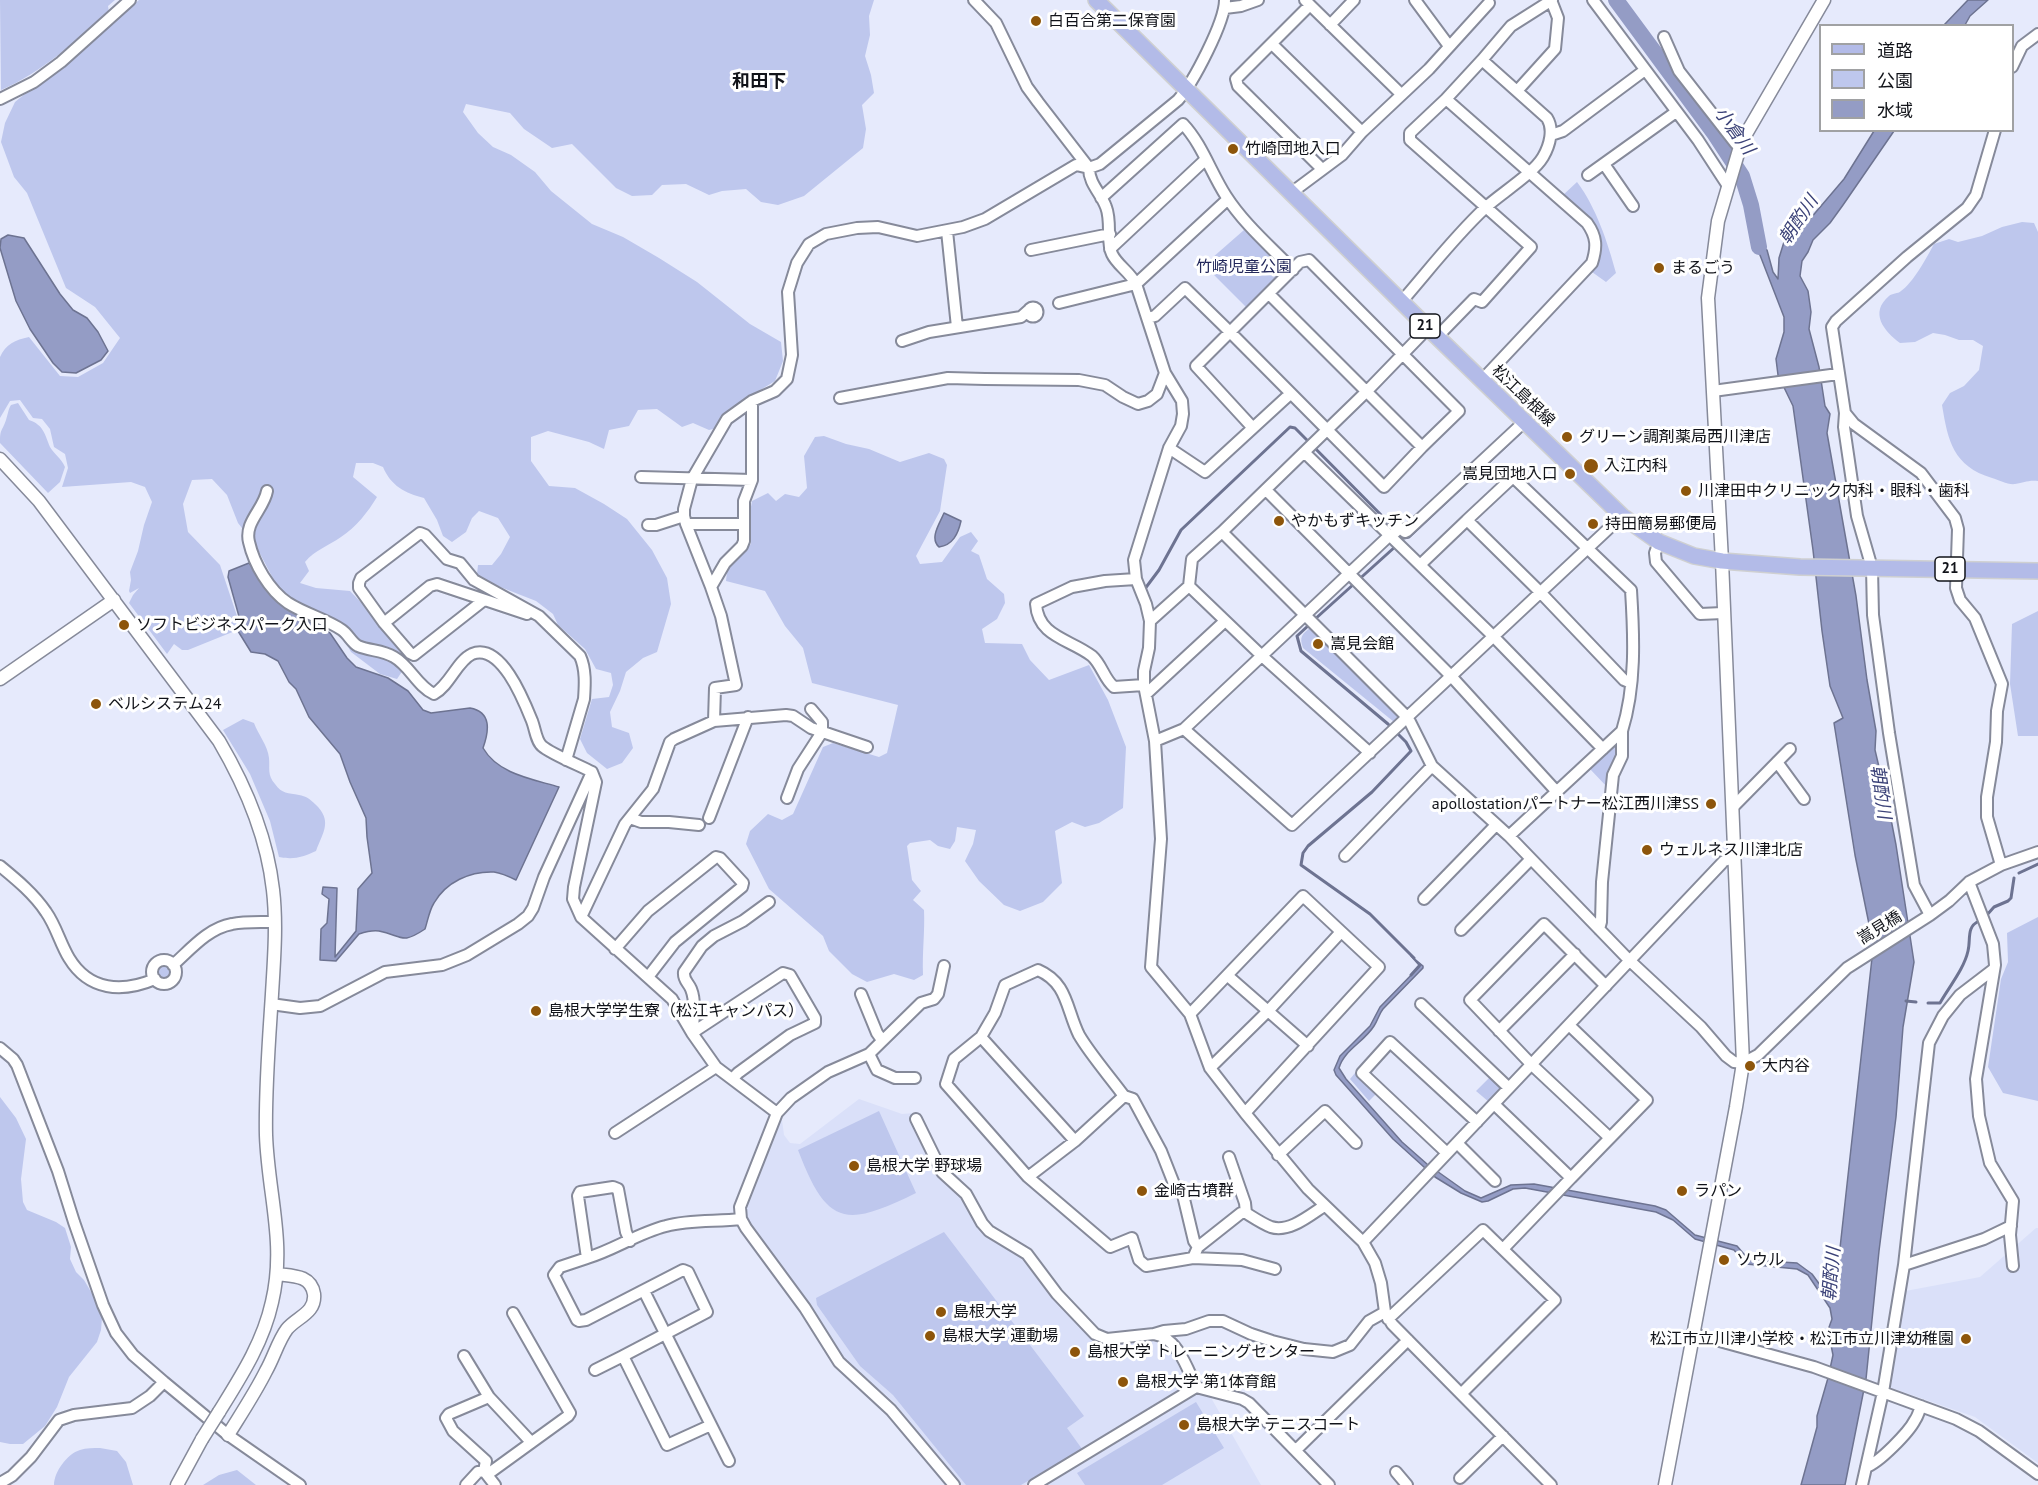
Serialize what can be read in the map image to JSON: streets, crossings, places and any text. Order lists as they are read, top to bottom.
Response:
{
  "streets": {
    "main road": ["21", "松江島根線"],
    "street": ["嵩見橋"]
  },
  "districts": ["和田下"],
  "water": ["小倉川", "朝酌川"],
  "parks": ["竹崎児童公園"],
  "places": [
    "白百合第二保育園",
    "竹崎団地入口",
    "まるごう",
    "グリーン調剤薬局西川津店",
    "入江内科",
    "嵩見団地入口",
    "川津田中クリニック内科・眼科・歯科",
    "やかもずキッチン",
    "持田簡易郵便局",
    "ソフトビジネスパーク入口",
    "嵩見会館",
    "ベルシステム24",
    "apollostationパートナー松江西川津SS",
    "ウェルネス川津北店",
    "島根大学学生寮（松江キャンパス）",
    "大内谷",
    "島根大学 野球場",
    "金崎古墳群",
    "ラパン",
    "ソウル",
    "島根大学",
    "島根大学 運動場",
    "松江市立川津小学校・松江市立川津幼稚園",
    "島根大学 トレーニングセンター",
    "島根大学 第1体育館",
    "島根大学 テニスコート"
  ],
  "legend": ["道路", "公園", "水域"]
}
